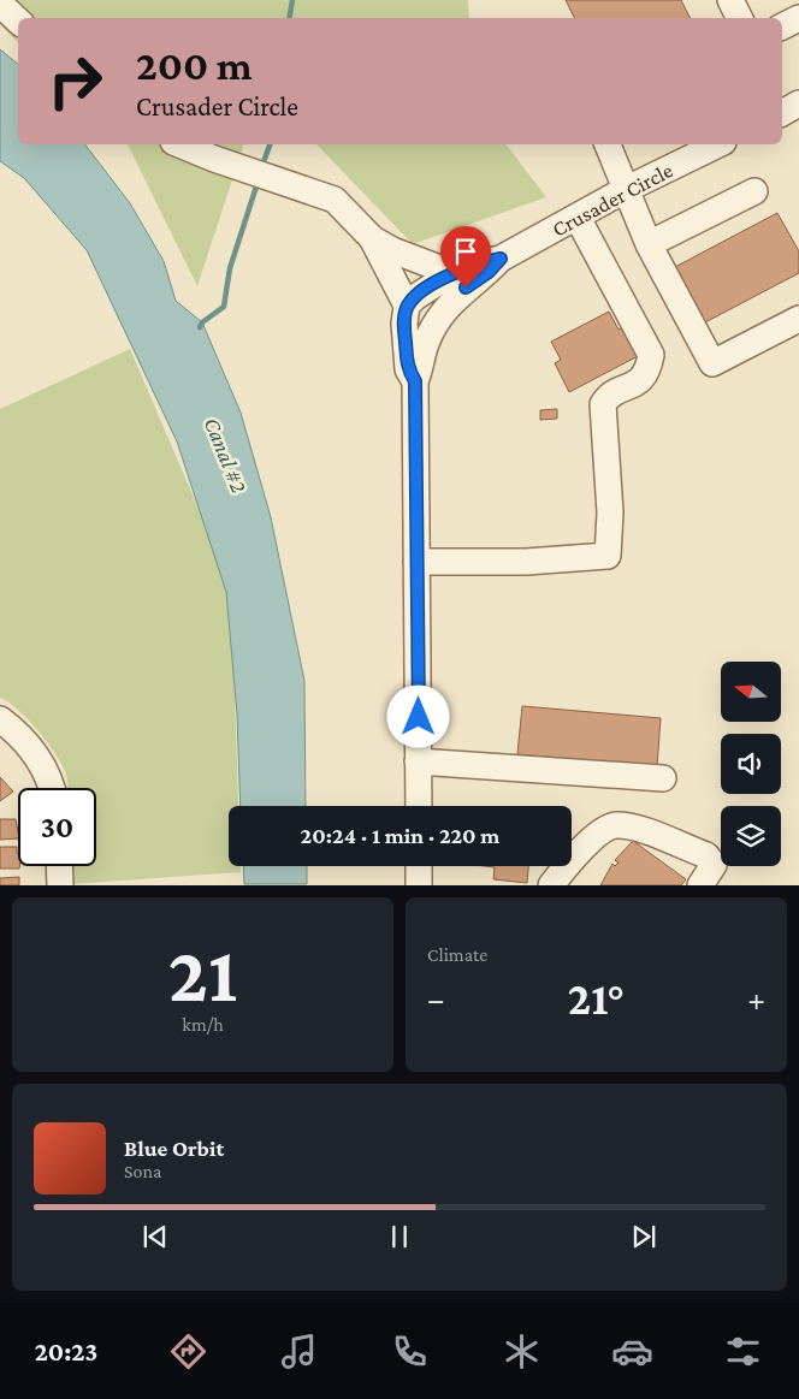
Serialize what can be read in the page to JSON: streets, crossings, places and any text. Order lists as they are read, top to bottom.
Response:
{
  "streets": {
    "street": ["Crusader Circle"]
  },
  "water": ["Canal #2"],
  "north": "left",
  "page": {
    "turn": ["200 m", "Crusader Circle"],
    "limit": "30",
    "trip": "20:24 · 1 min · 220 m",
    "tile": [
      ["21", "km/h"],
      "Climate"
    ],
    "heat": ["−", "21°", "+"],
    "song": ["Blue Orbit", "Sona"],
    "tabs": "20:23"
  }
}
